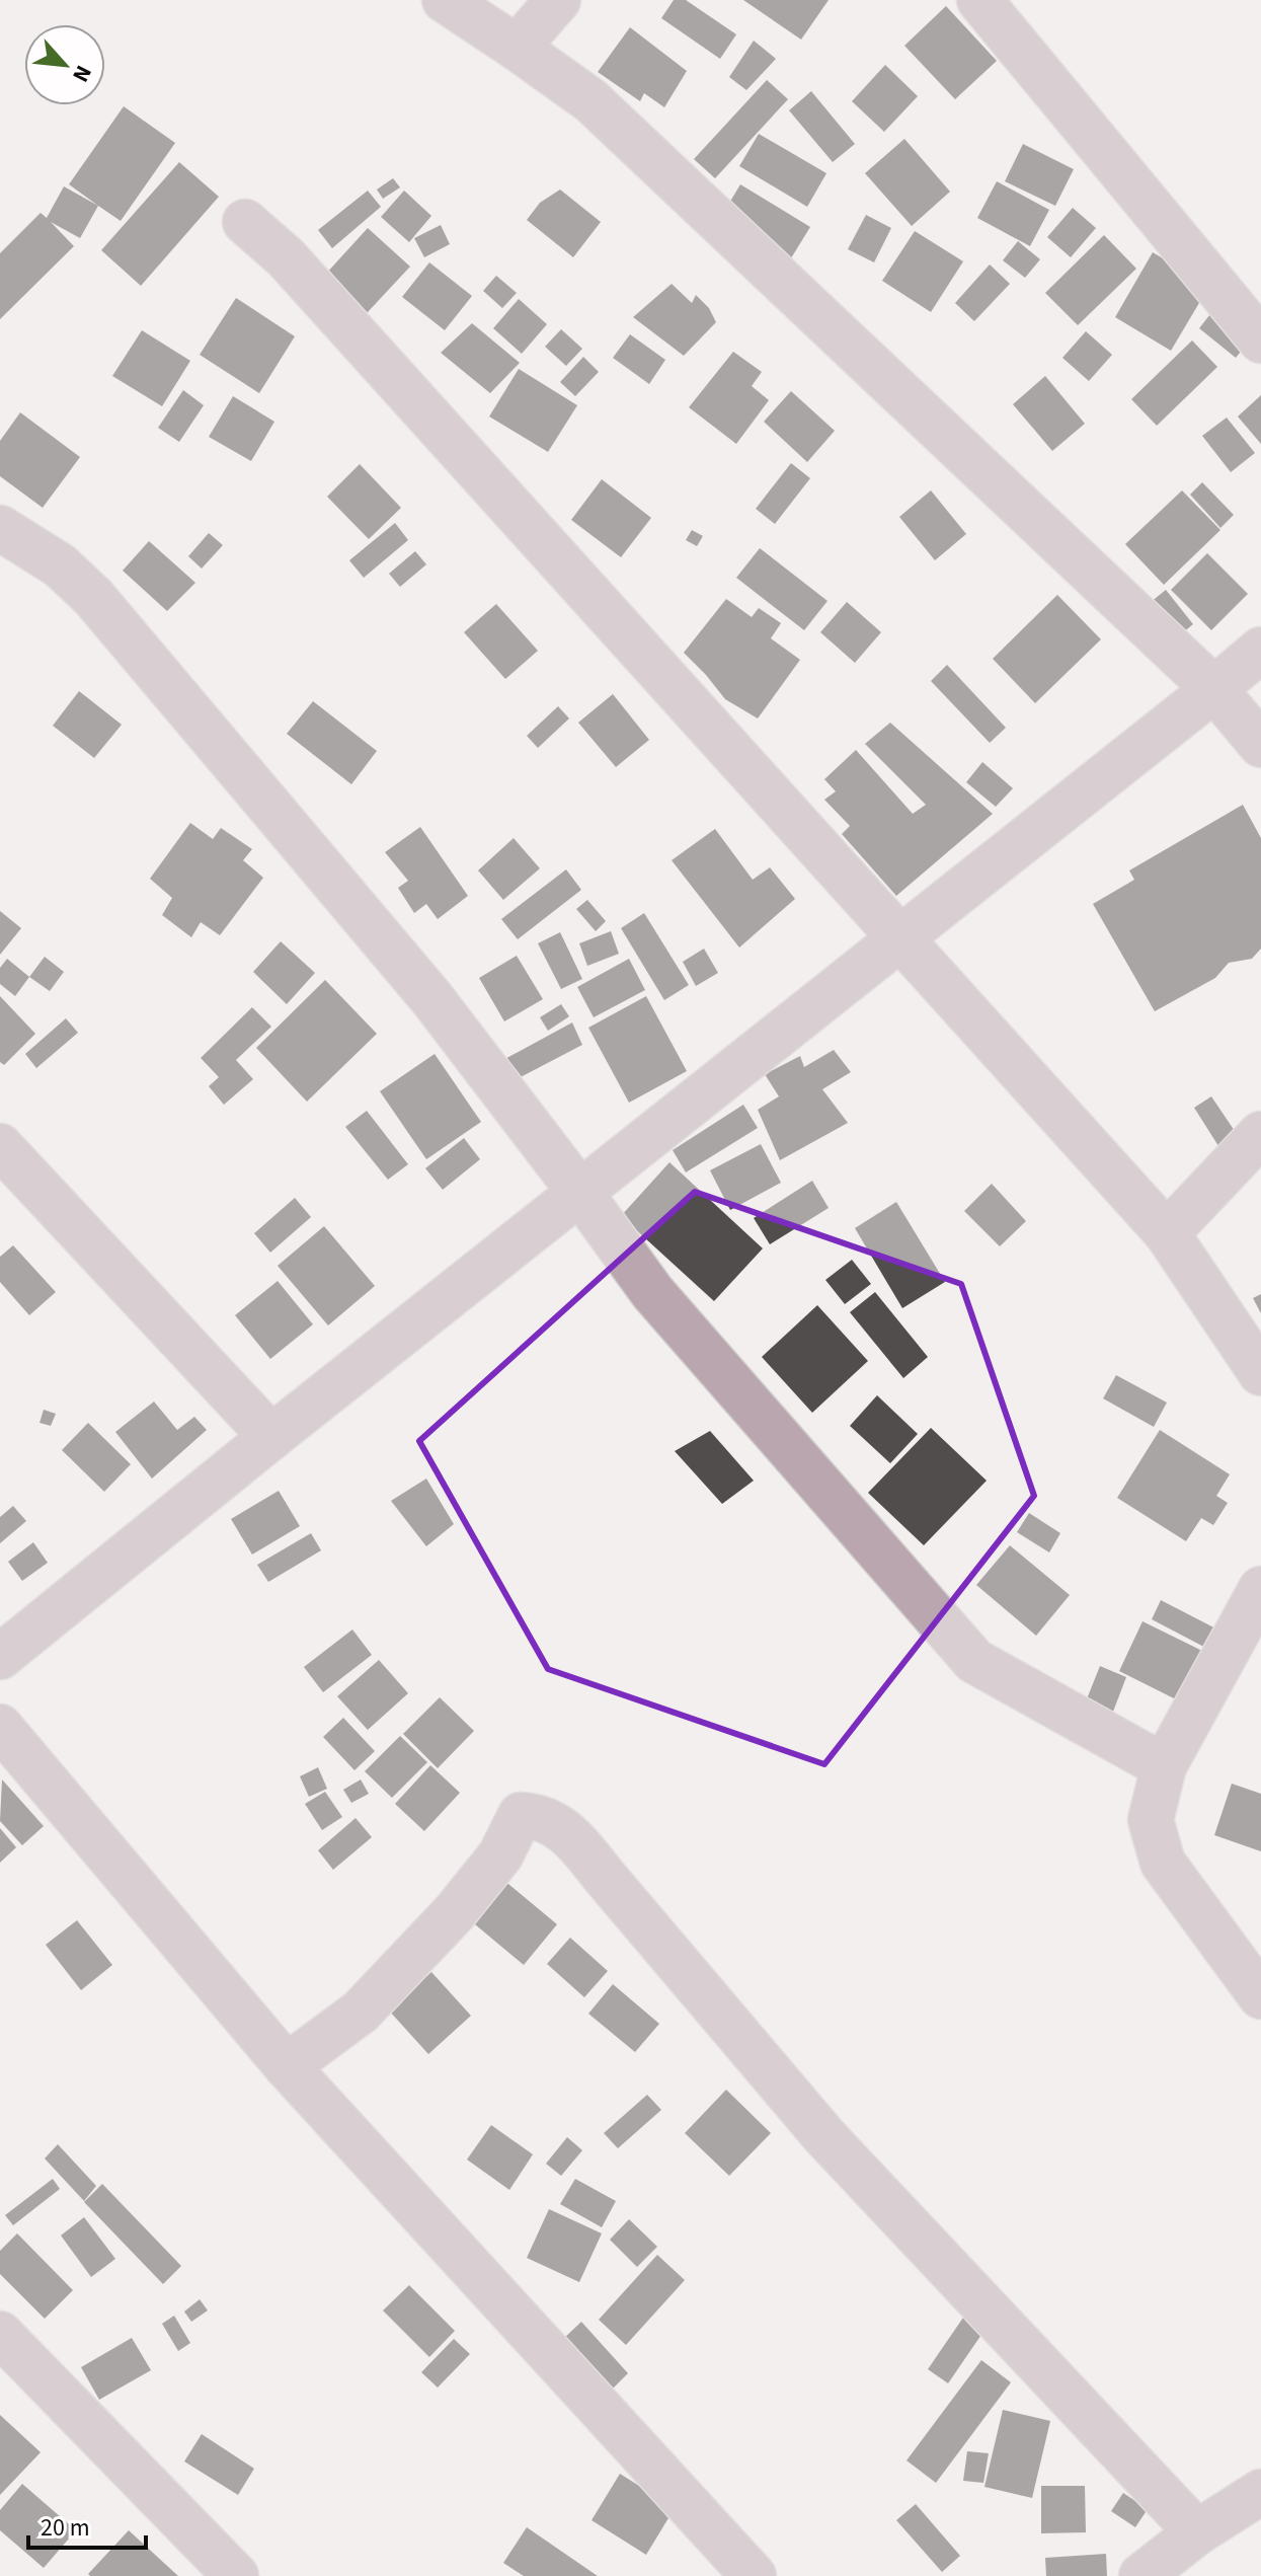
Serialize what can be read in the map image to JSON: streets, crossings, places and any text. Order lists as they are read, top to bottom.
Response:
{
  "scale_bar": "20 m",
  "north": "bottom right"
}
